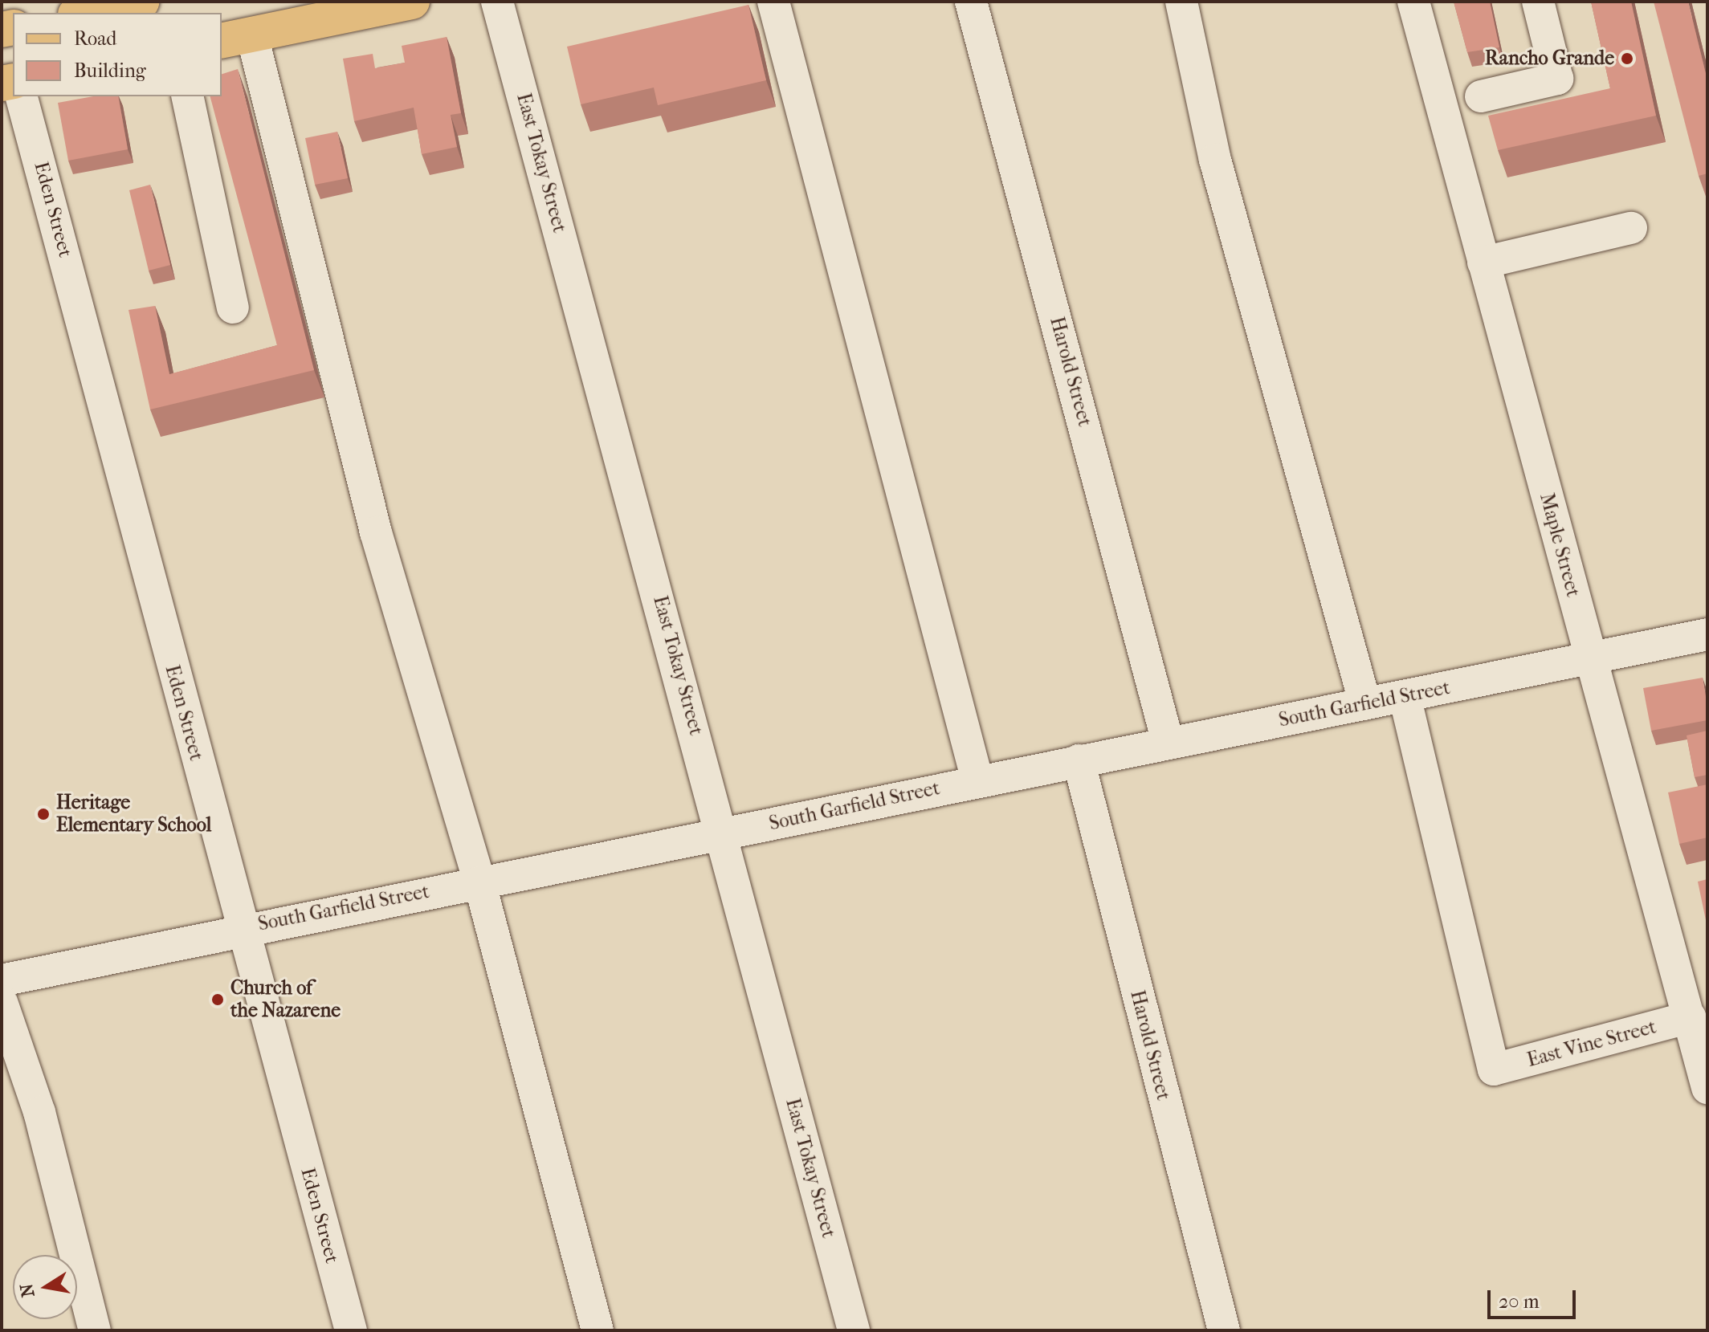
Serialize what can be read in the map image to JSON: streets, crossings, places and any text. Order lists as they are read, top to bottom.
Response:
{
  "streets": {
    "street": [
      "East Tokay Street",
      "Eden Street",
      "Harold Street",
      "Maple Street",
      "South Garfield Street",
      "East Vine Street"
    ]
  },
  "crossings": [
    ["East Tokay Street", "South Garfield Street"],
    ["Eden Street", "South Garfield Street"],
    ["Harold Street", "South Garfield Street"],
    ["Maple Street", "South Garfield Street"],
    ["Maple Street", "East Vine Street"],
    ["South Garfield Street", "East Vine Street"]
  ],
  "places": ["Rancho Grande", "Heritage Elementary School", "Church of the Nazarene"],
  "legend": ["Road", "Building"],
  "scale_bar": "20 m",
  "north": "left"
}
